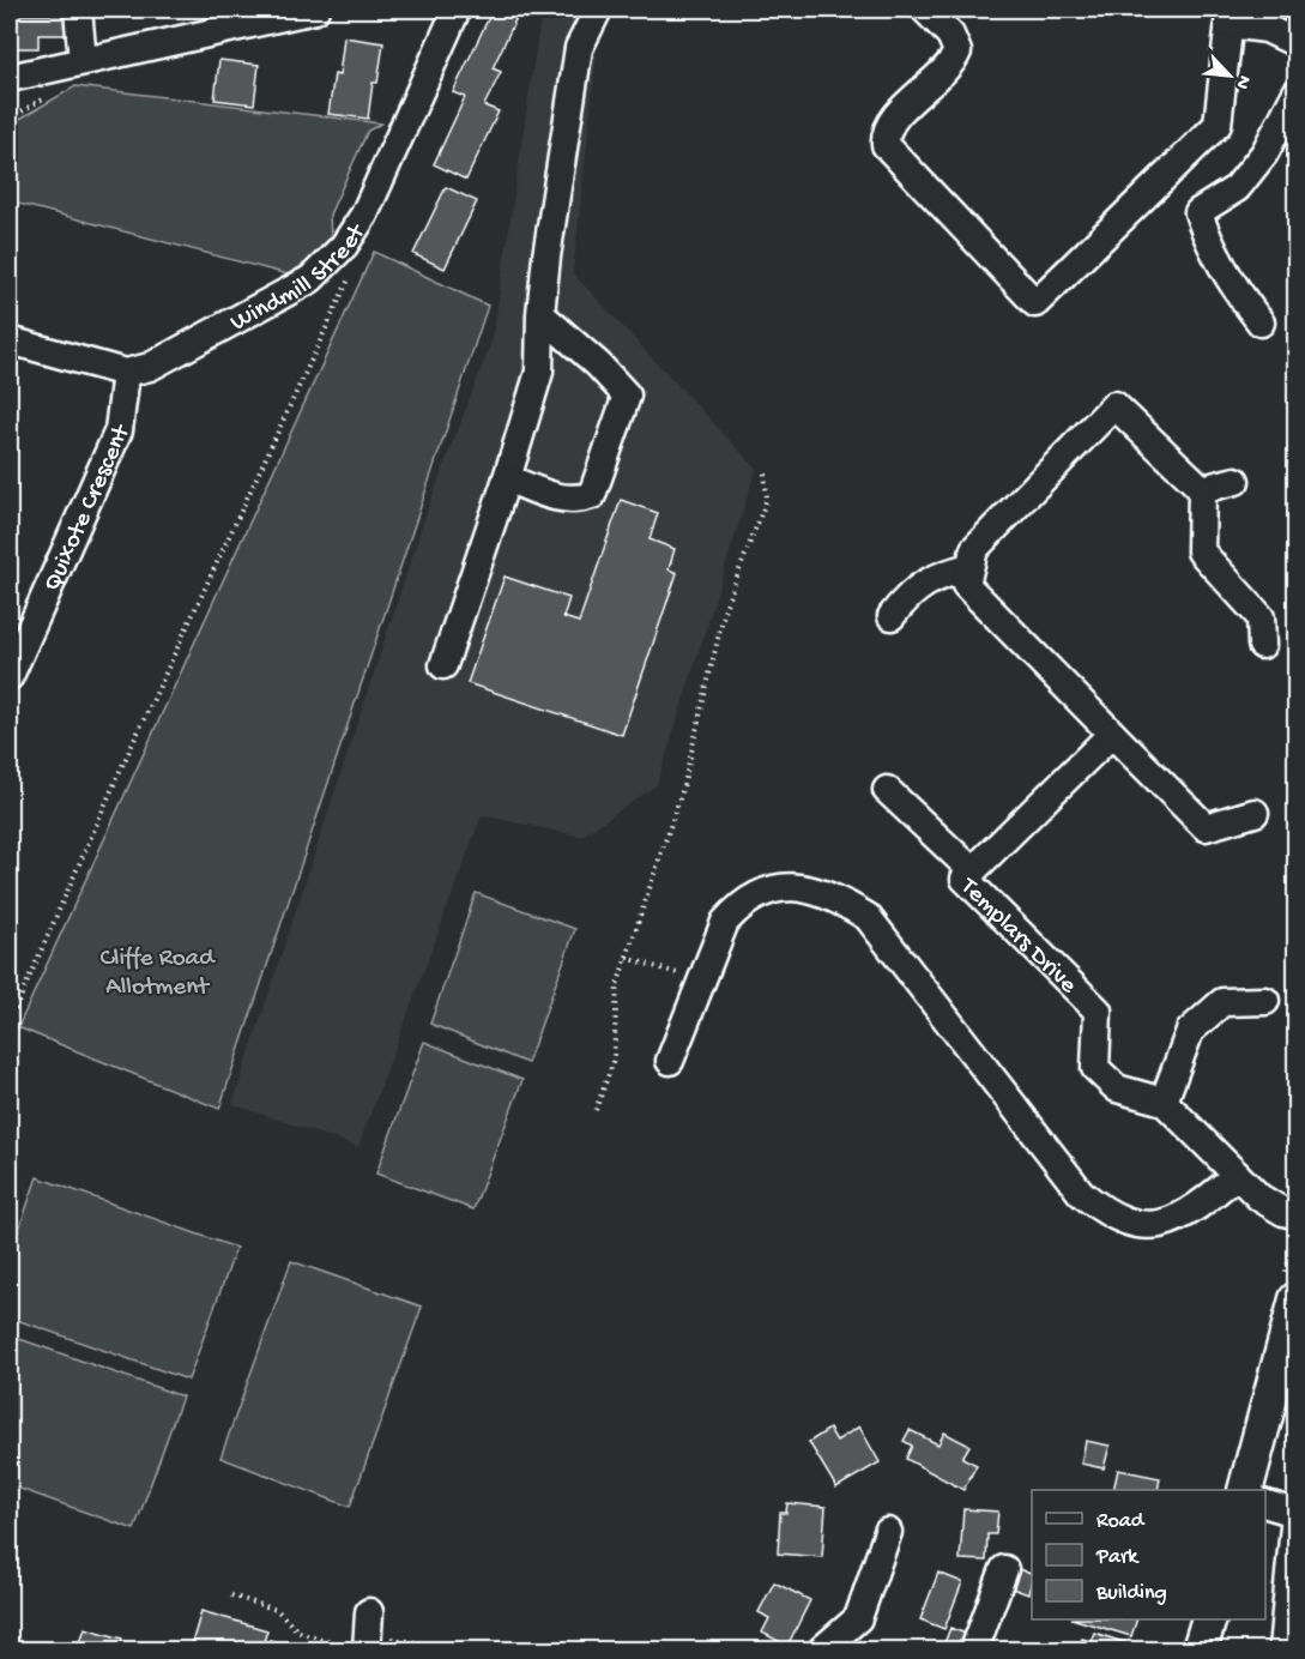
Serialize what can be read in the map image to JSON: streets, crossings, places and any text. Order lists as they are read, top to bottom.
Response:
{
  "streets": {
    "street": ["Windmill Street", "Quixote Crescent", "Templars Drive"]
  },
  "crossings": [
    ["Windmill Street", "Quixote Crescent"]
  ],
  "parks": ["Cliffe Road Allotment"],
  "legend": ["Road", "Park", "Building"],
  "north": "bottom right"
}
